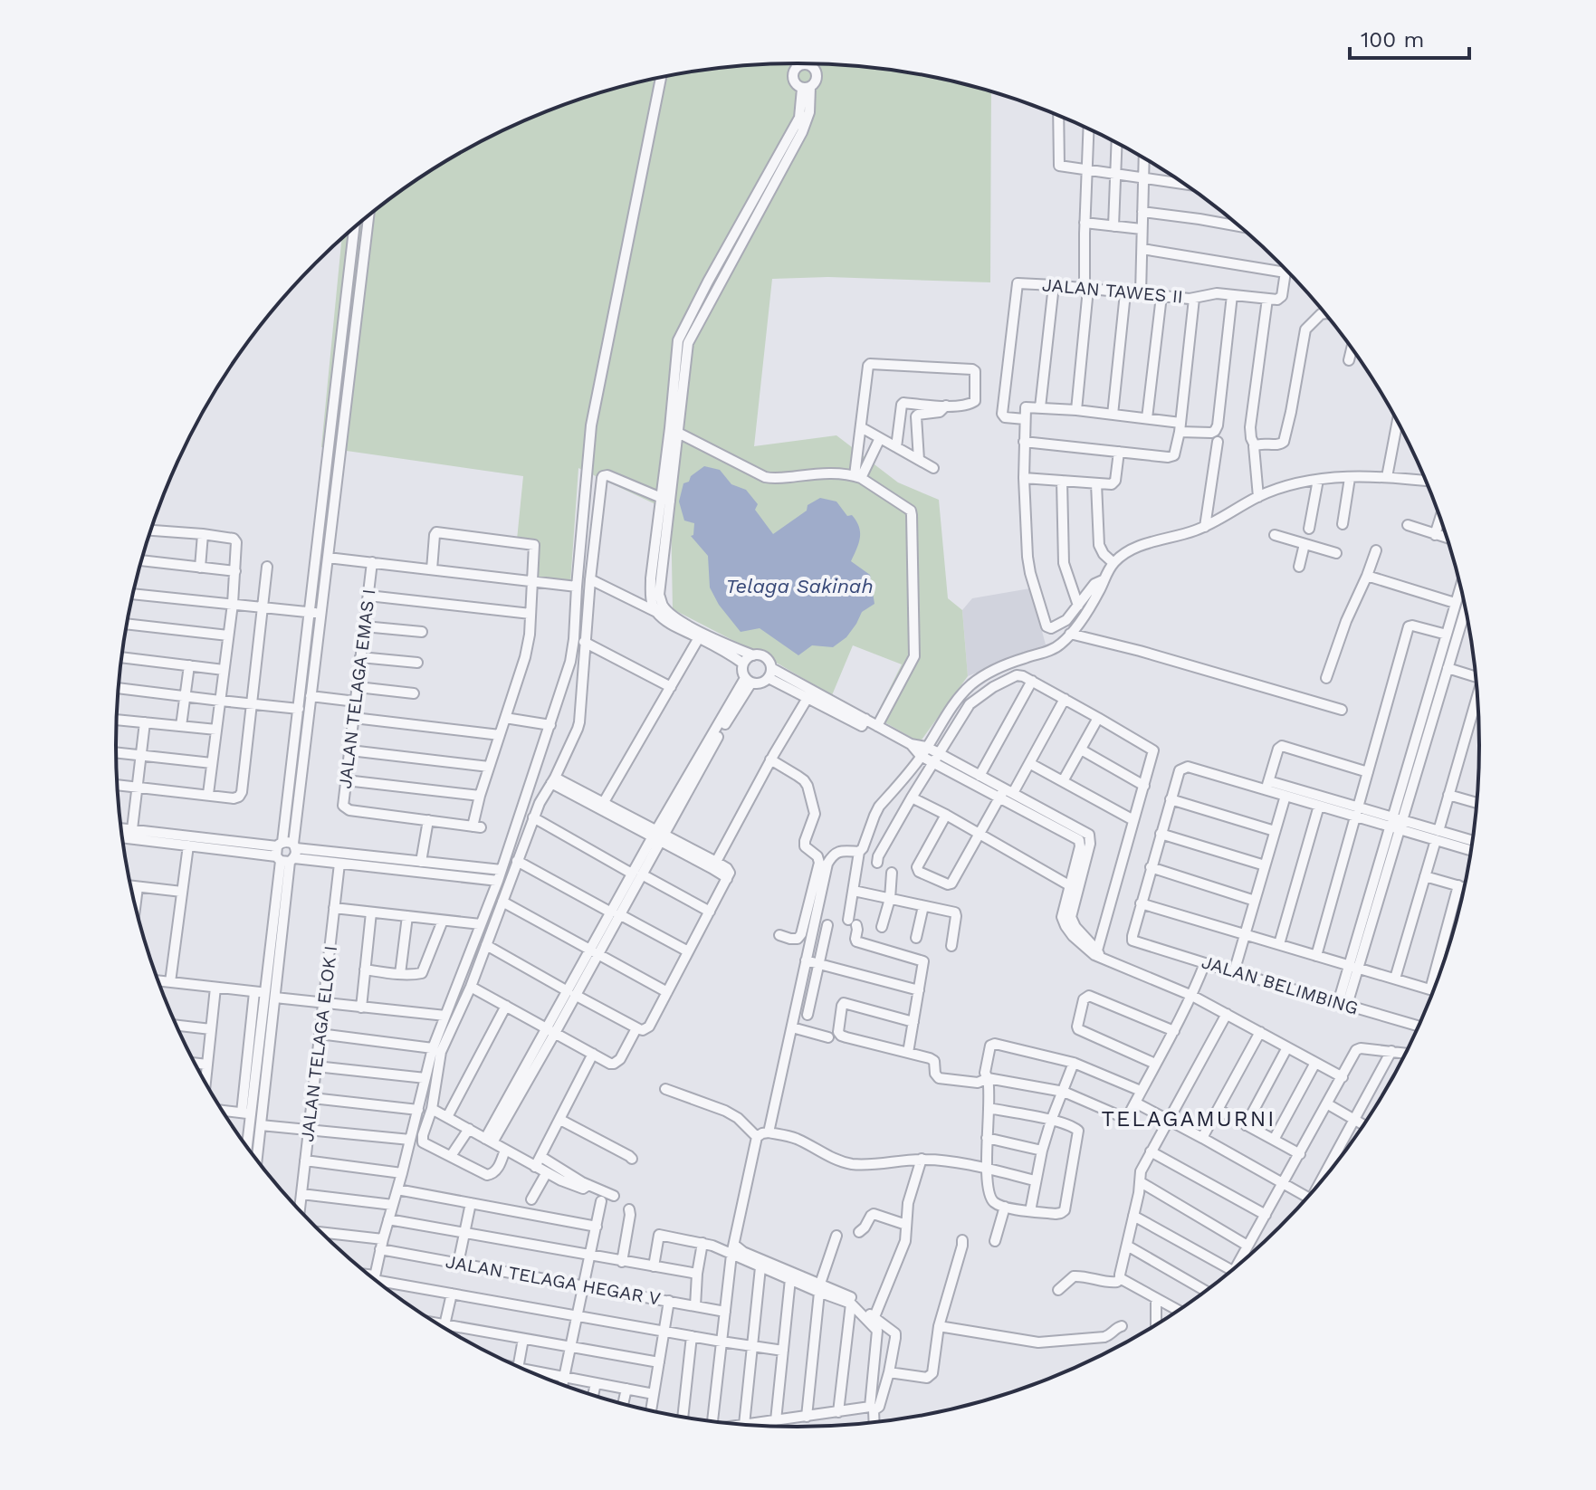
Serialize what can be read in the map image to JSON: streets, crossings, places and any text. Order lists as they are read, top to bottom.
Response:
{
  "streets": {
    "street": [
      "JALAN TAWES II",
      "JALAN TELAGA EMAS I",
      "JALAN BELIMBING",
      "JALAN TELAGA ELOK I",
      "JALAN TELAGA HEGAR V"
    ]
  },
  "districts": ["TELAGAMURNI"],
  "water": ["Telaga Sakinah"],
  "scale_bar": "100 m"
}
